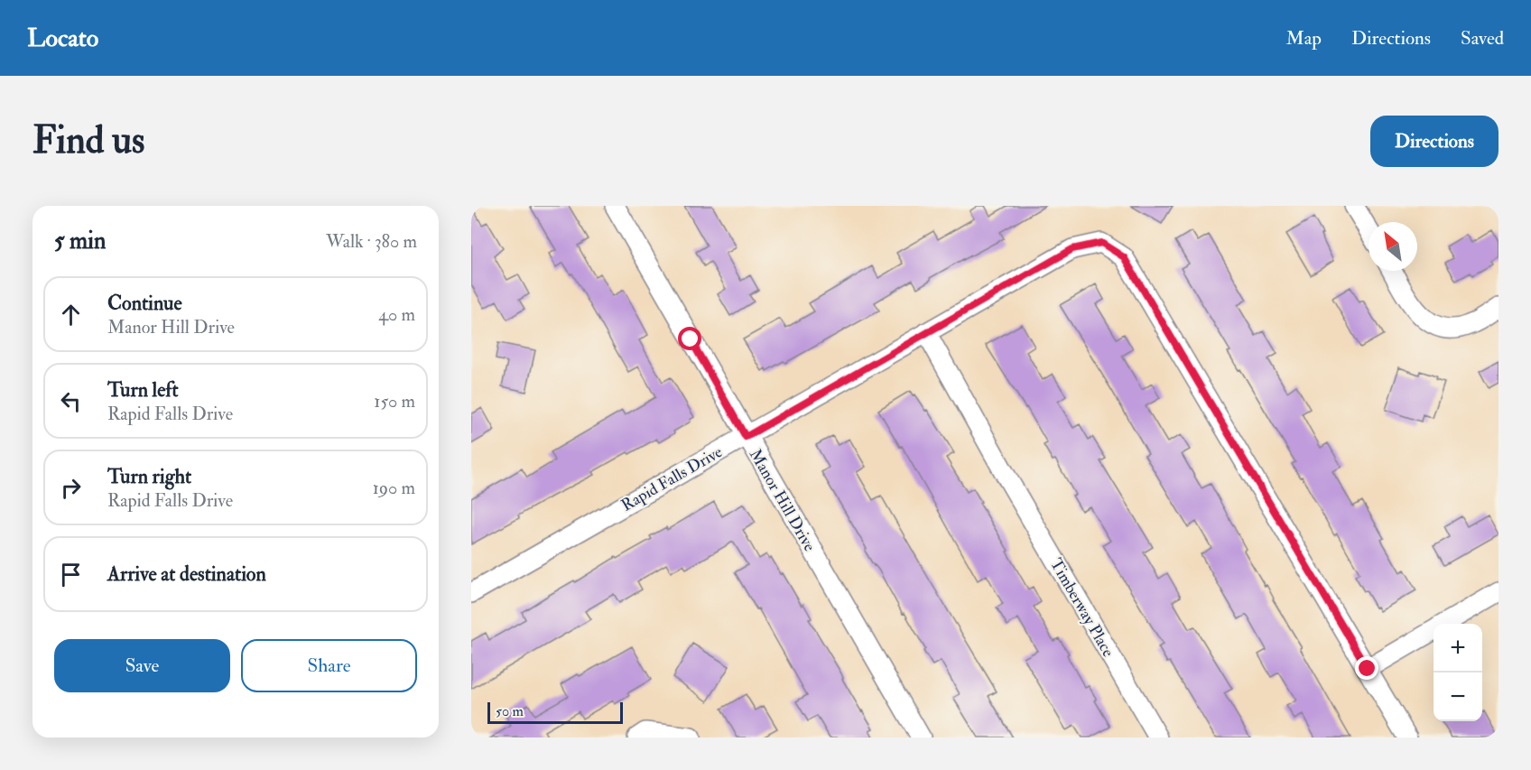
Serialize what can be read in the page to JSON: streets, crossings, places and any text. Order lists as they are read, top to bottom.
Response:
{
  "streets": {
    "street": ["Rapid Falls Drive", "Manor Hill Drive", "Timberway Place"]
  },
  "crossings": [
    ["Rapid Falls Drive", "Manor Hill Drive"],
    ["Rapid Falls Drive", "Timberway Place"]
  ],
  "scale_bar": "50 m",
  "north": "top left",
  "page": {
    "header": "Locato",
    "nav": ["Map", "Directions", "Saved"],
    "buttons": [
      "Directions",
      ["Save", "Share"]
    ],
    "title": "Find us",
    "heading": ["5 min", "Walk · 380 m"],
    "list": [
      ["Continue", "Manor Hill Drive", "40 m"],
      ["Turn left", "Rapid Falls Drive", "150 m"],
      ["Turn right", "Rapid Falls Drive", "190 m"],
      "Arrive at destination"
    ],
    "map_buttons": ["+", "−"],
    "scale": "50 m"
  }
}
